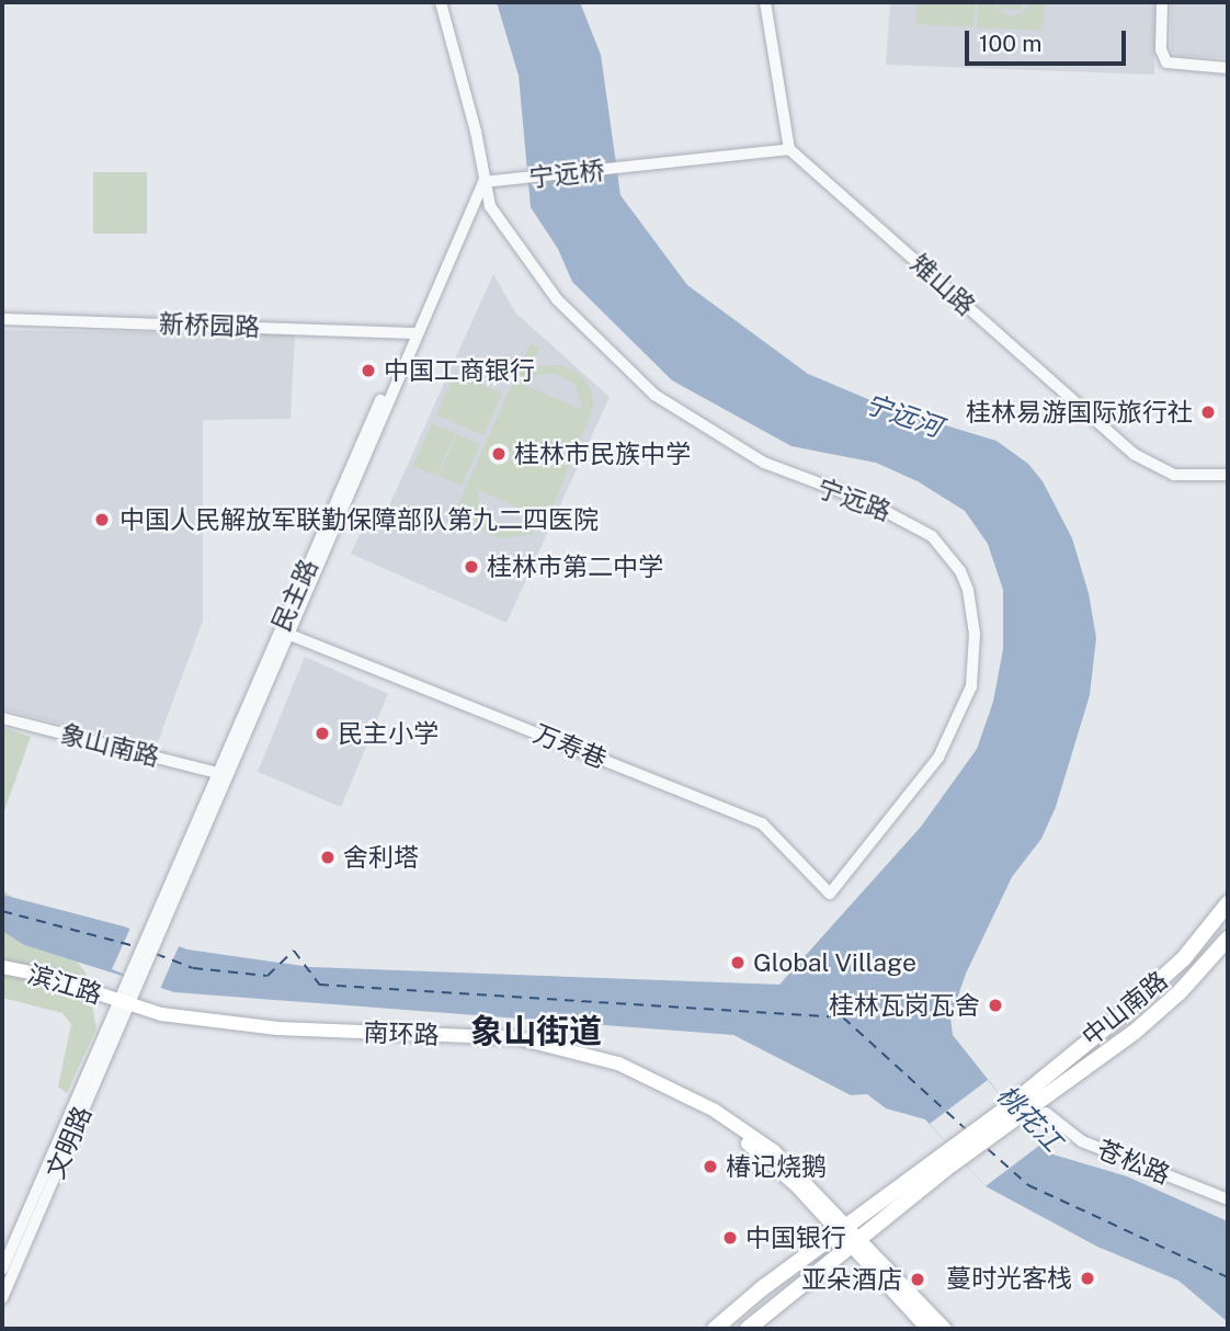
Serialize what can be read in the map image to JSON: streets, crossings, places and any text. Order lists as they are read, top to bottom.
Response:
{
  "streets": {
    "highway": ["中山南路"],
    "main road": ["滨江路", "南环路"],
    "street": [
      "宁远桥",
      "雉山路",
      "新桥园路",
      "宁远路",
      "民主路",
      "象山南路",
      "万寿巷",
      "文明路",
      "苍松路"
    ]
  },
  "crossings": [
    ["宁远桥", "雉山路"],
    ["宁远桥", "宁远路"],
    ["宁远桥", "民主路"],
    ["新桥园路", "民主路"],
    ["宁远路", "民主路"],
    ["宁远路", "万寿巷"],
    ["民主路", "象山南路"],
    ["民主路", "万寿巷"],
    ["民主路", "文明路"],
    ["滨江路", "南环路"],
    ["滨江路", "文明路"],
    ["南环路", "文明路"]
  ],
  "districts": ["象山街道"],
  "water": ["宁远河", "桃花江"],
  "places": [
    "中国工商银行",
    "桂林易游国际旅行社",
    "桂林市民族中学",
    "中国人民解放军联勤保障部队第九二四医院",
    "桂林市第二中学",
    "民主小学",
    "舍利塔",
    "Global Village",
    "桂林瓦岗瓦舍",
    "椿记烧鹅",
    "中国银行",
    "蔓时光客栈",
    "亚朵酒店"
  ],
  "scale_bar": "100 m"
}
